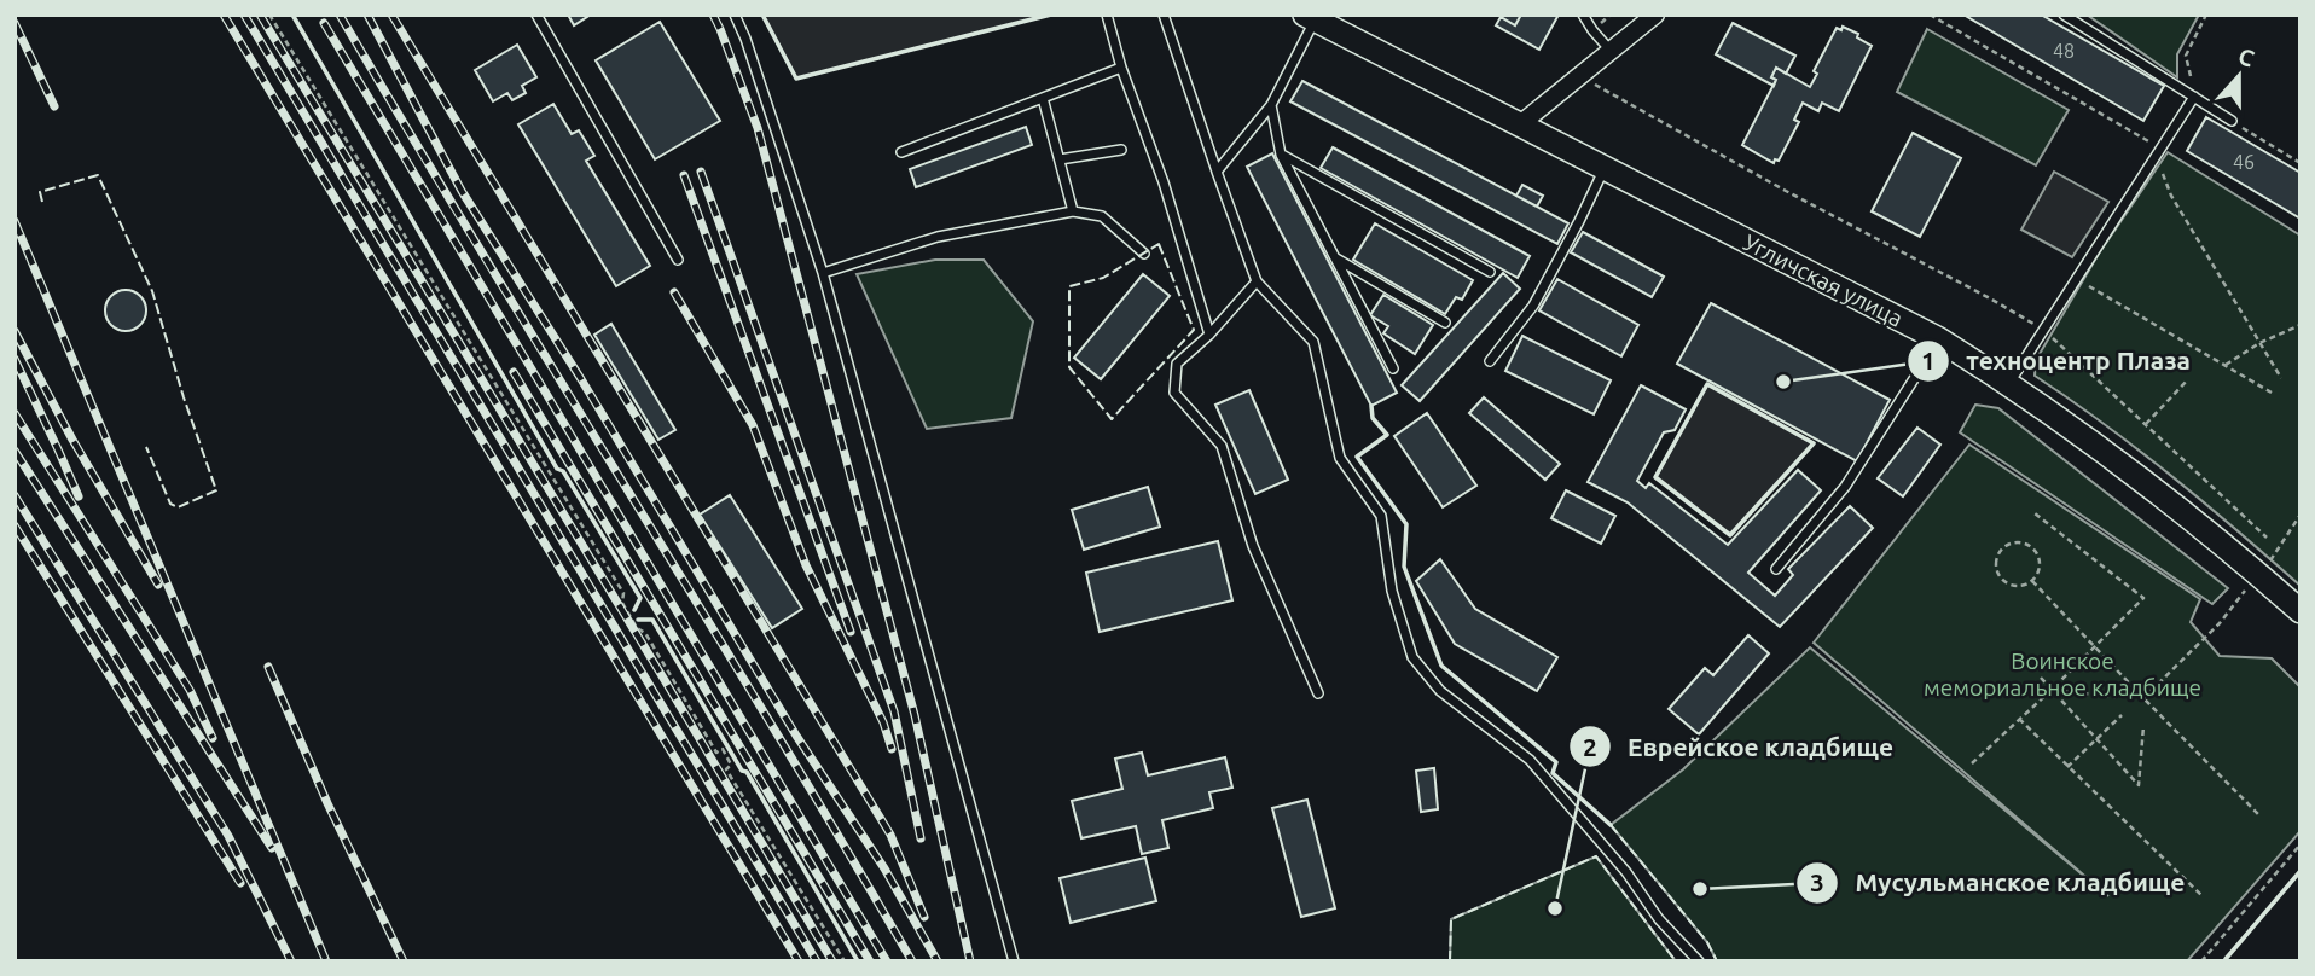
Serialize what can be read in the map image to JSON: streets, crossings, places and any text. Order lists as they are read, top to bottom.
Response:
{
  "streets": {
    "main road": ["Угличская улица"]
  },
  "parks": ["Воинское мемориальное кладбище"],
  "places": ["техноцентр Плаза", "Мусульманское кладбище", "Еврейское кладбище"],
  "house_numbers": ["48", "46"],
  "north": "top"
}
